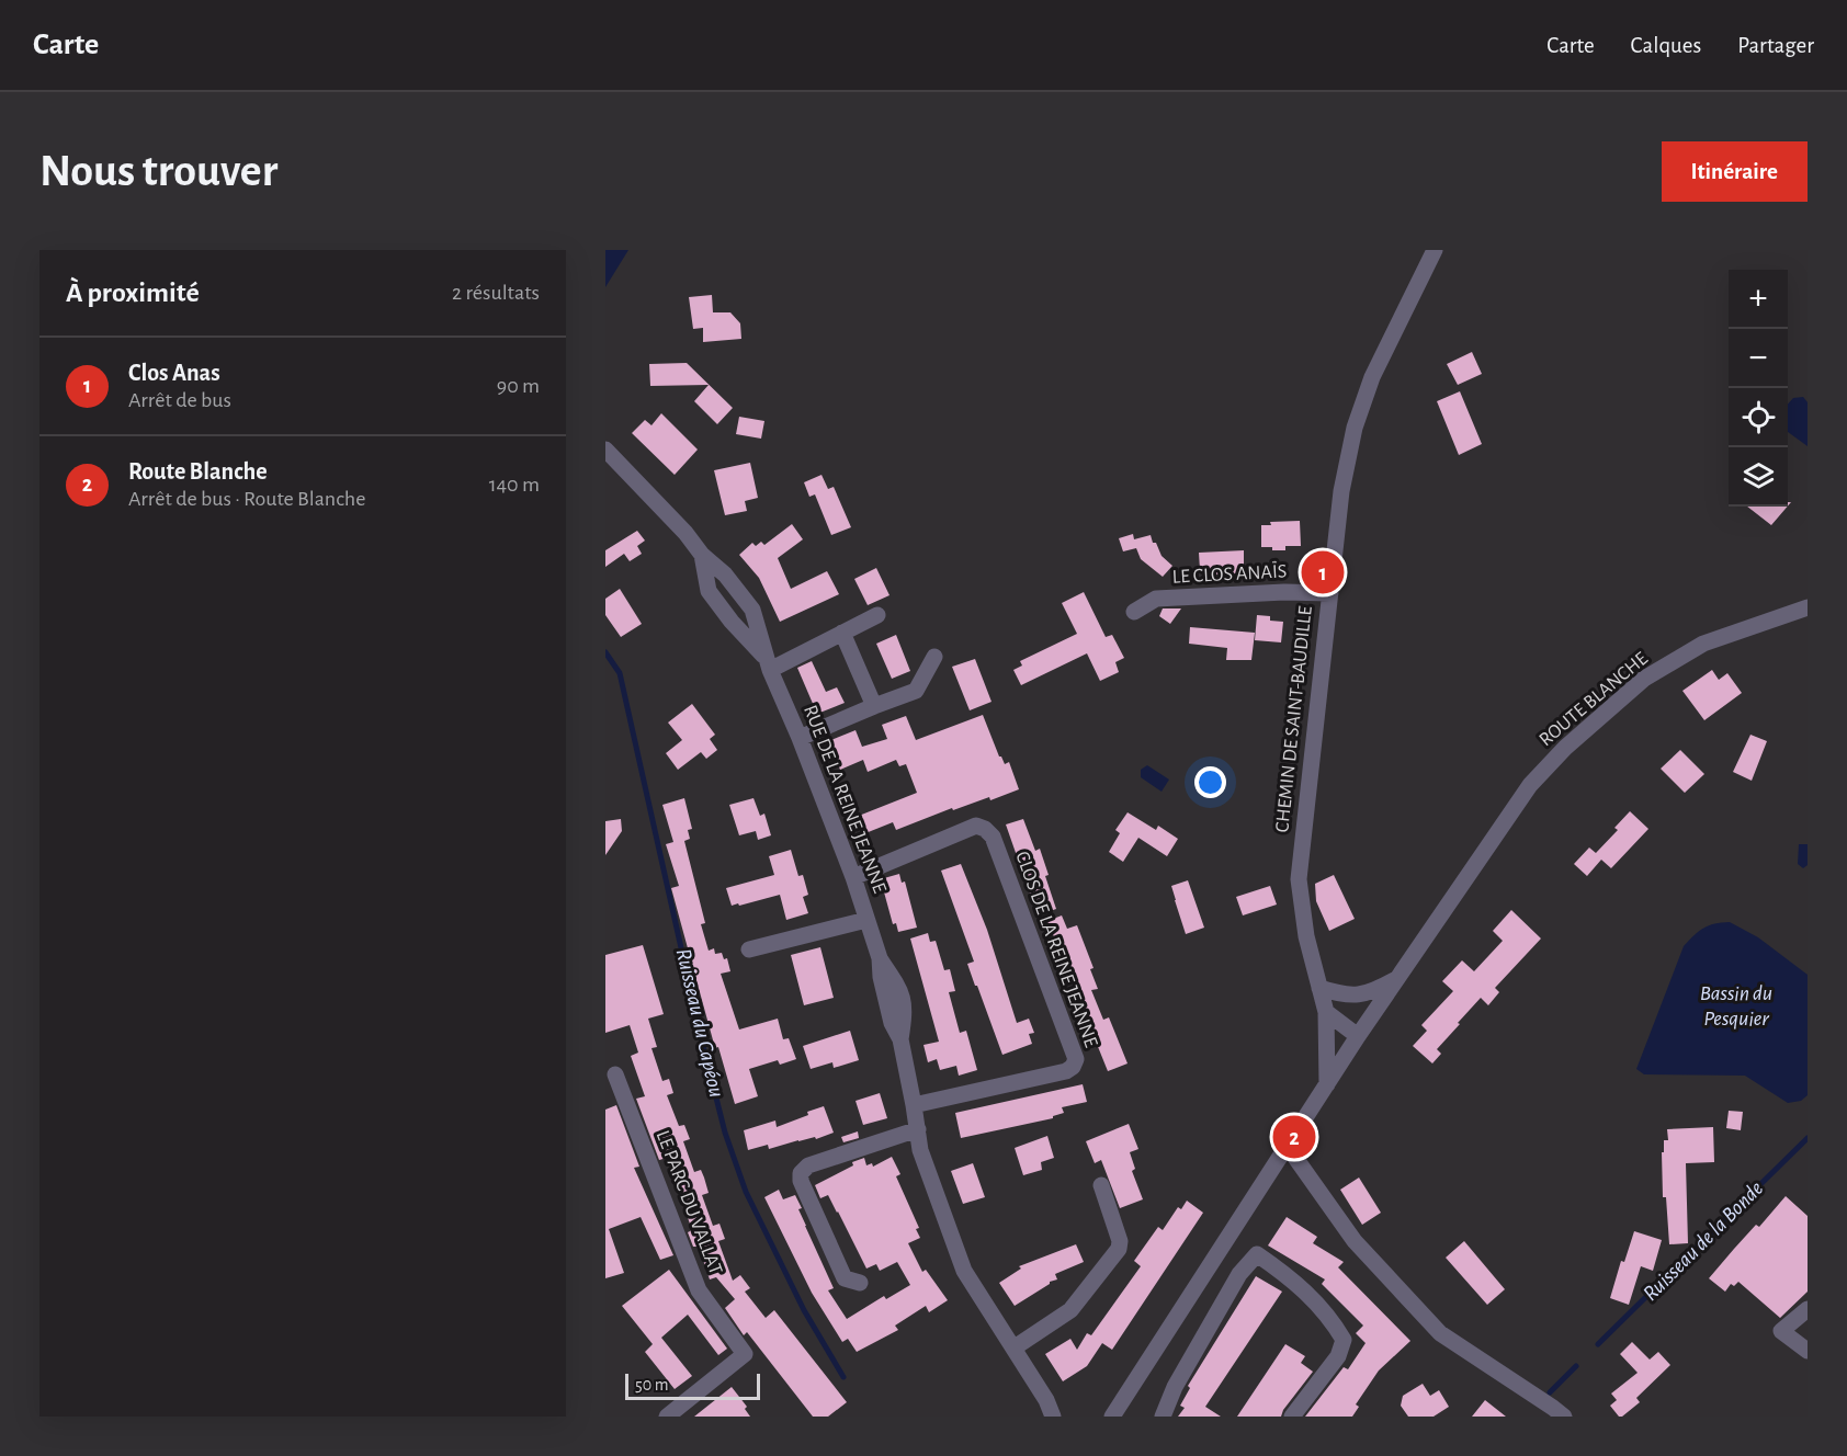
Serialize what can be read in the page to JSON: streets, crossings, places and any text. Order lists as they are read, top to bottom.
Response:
{
  "streets": {
    "street": [
      "LE CLOS ANAÏS",
      "ROUTE BLANCHE",
      "CHEMIN DE SAINT-BAUDILLE",
      "RUE DE LA REINE JEANNE",
      "CLOS DE LA REINE JEANNE",
      "LE PARC DU VALLAT"
    ]
  },
  "crossings": [
    ["LE CLOS ANAÏS", "CHEMIN DE SAINT-BAUDILLE"],
    ["ROUTE BLANCHE", "CHEMIN DE SAINT-BAUDILLE"],
    ["RUE DE LA REINE JEANNE", "CLOS DE LA REINE JEANNE"]
  ],
  "water": ["Bassin du Pesquier", "Ruisseau du Capéou", "Ruisseau de la Bonde"],
  "scale_bar": "50 m",
  "page": {
    "header": "Carte",
    "nav": ["Carte", "Calques", "Partager"],
    "buttons": "Itinéraire",
    "title": "Nous trouver",
    "heading": ["À proximité", "2 résultats"],
    "map_buttons": ["+", "−"],
    "list": [
      {
        "mark": "1",
        "name": "Clos Anas",
        "note": "Arrêt de bus",
        "value": "90 m"
      },
      {
        "mark": "2",
        "name": "Route Blanche",
        "note": "Arrêt de bus · Route Blanche",
        "value": "140 m"
      }
    ],
    "pins": ["1", "2"],
    "scale": "50 m"
  }
}
